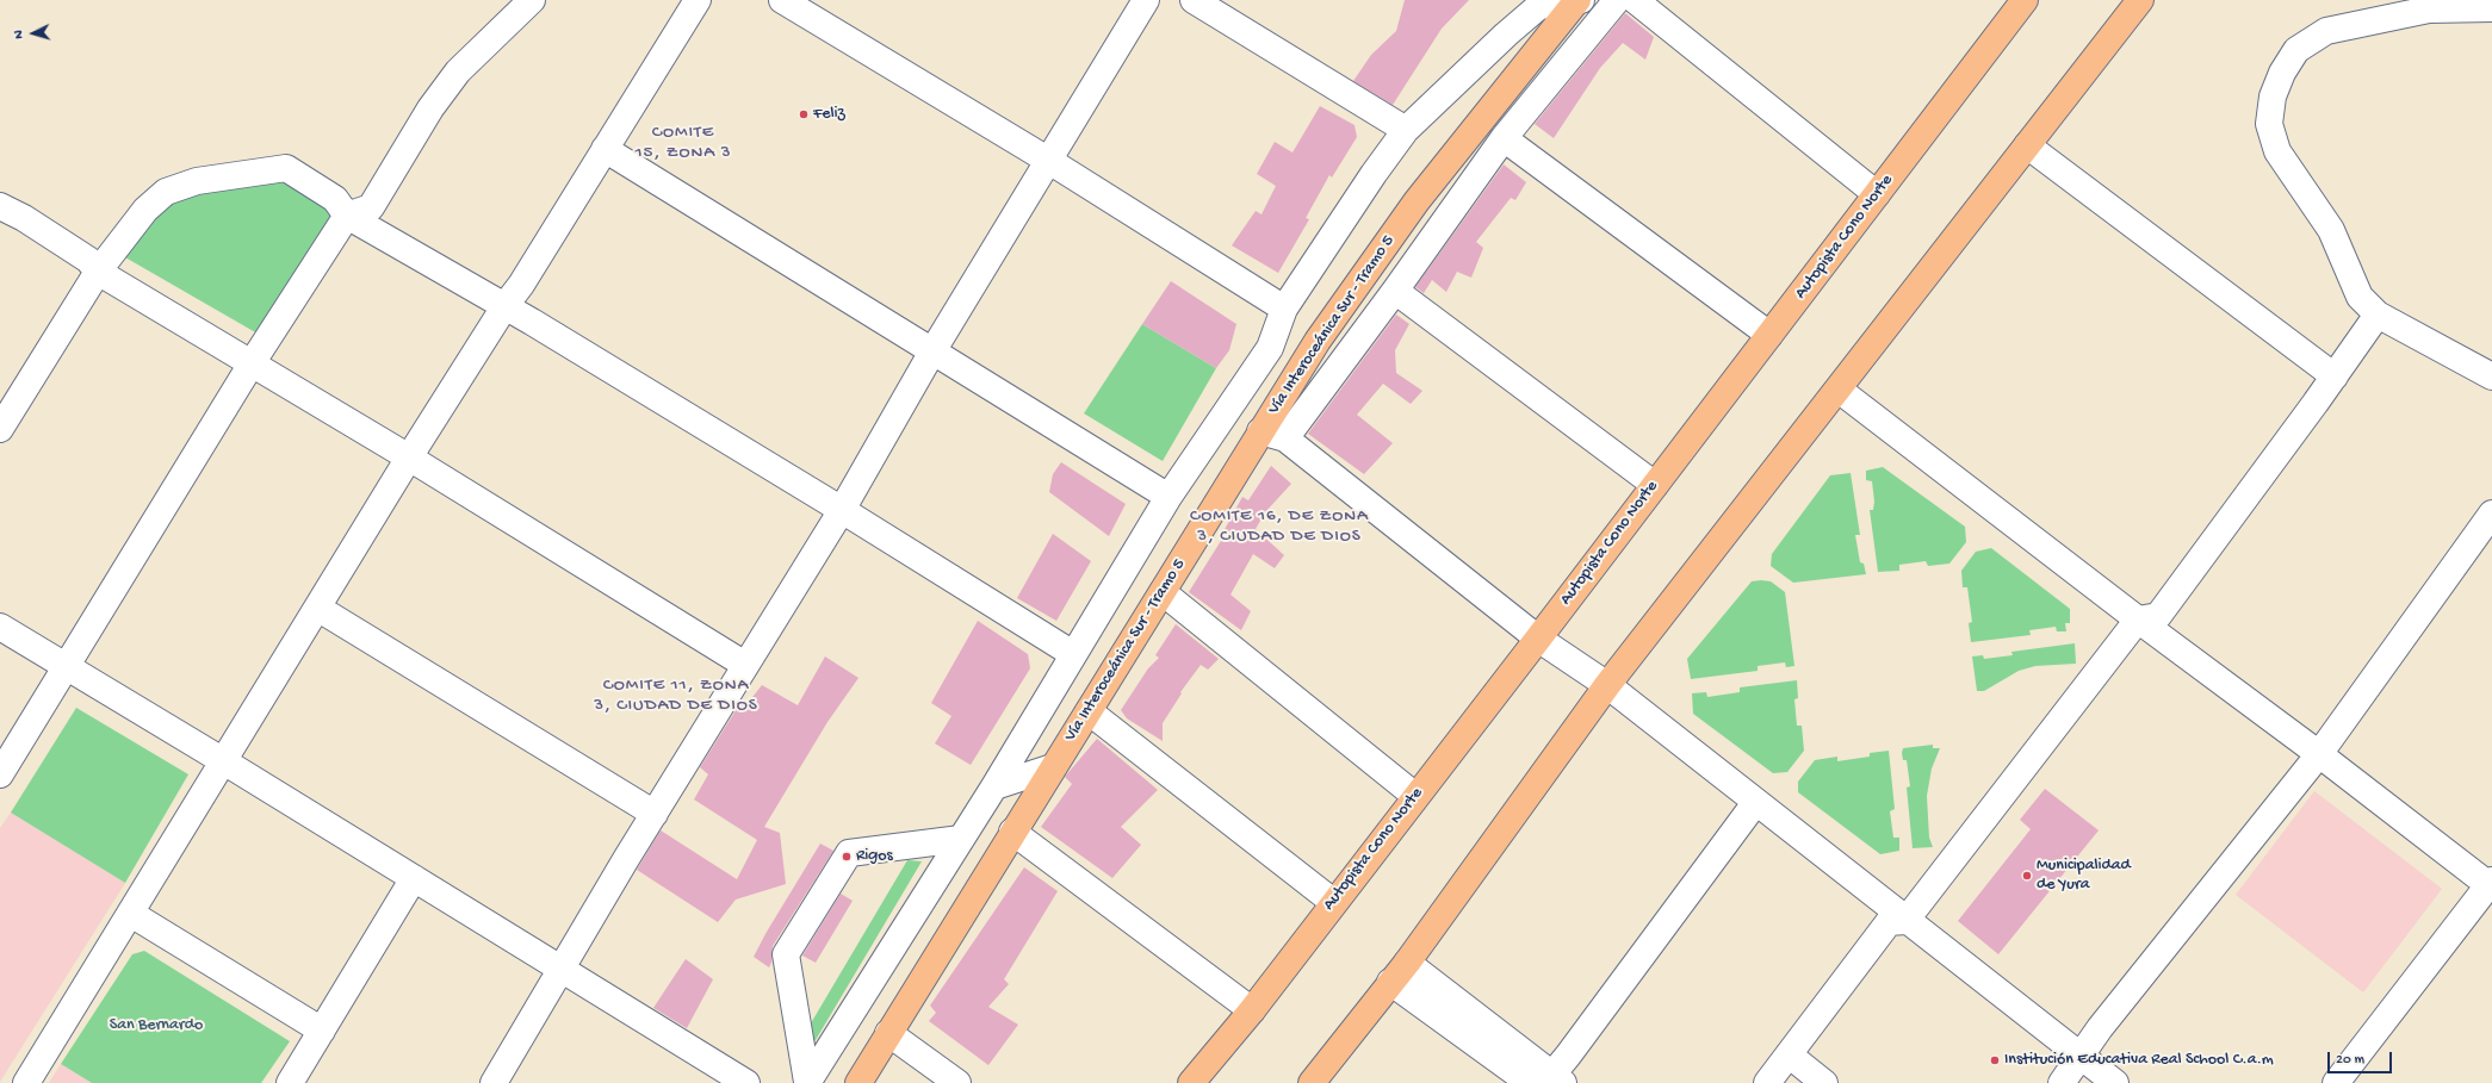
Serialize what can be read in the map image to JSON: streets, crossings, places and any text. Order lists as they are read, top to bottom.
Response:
{
  "streets": {
    "main road": ["Autopista Cono Norte", "Vía Interoceánica Sur - Tramo 5"]
  },
  "districts": ["COMITE 15, ZONA 3", "COMITE 16, DE ZONA 3, CIUDAD DE DIOS", "COMITE 11, ZONA 3, CIUDAD DE DIOS"],
  "parks": ["San Bernardo"],
  "places": [
    "Feliz",
    "Rigos",
    "Municipalidad de Yura",
    "Institución Educativa Real School C.a.m"
  ],
  "scale_bar": "20 m",
  "north": "left"
}
